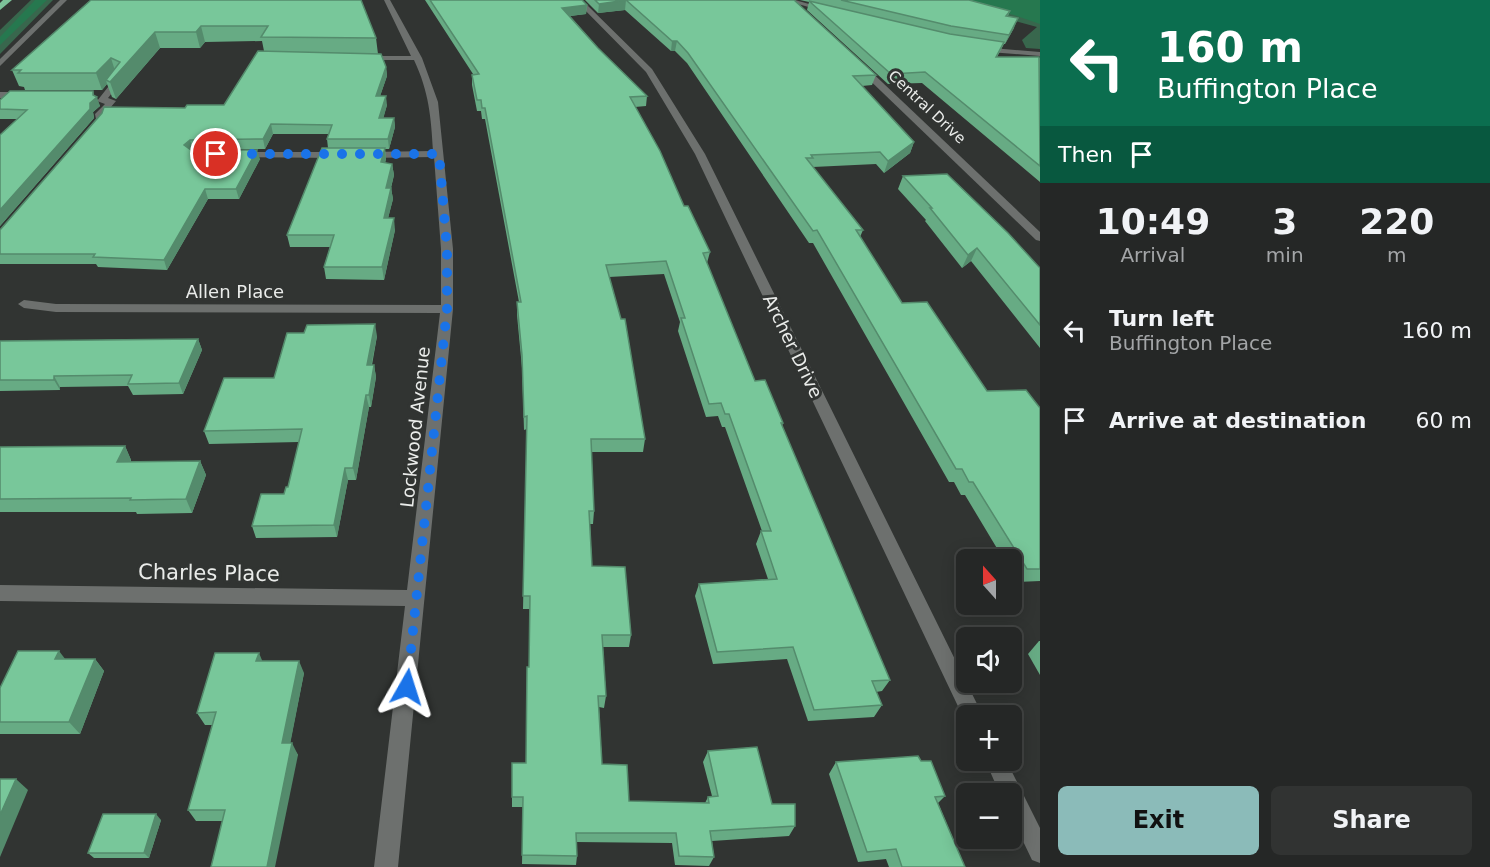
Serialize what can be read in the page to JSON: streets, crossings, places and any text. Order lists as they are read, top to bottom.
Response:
{
  "streets": {
    "street": [
      "Central Drive",
      "Allen Place",
      "Archer Drive",
      "Lockwood Avenue",
      "Charles Place"
    ]
  },
  "crossings": [
    ["Allen Place", "Lockwood Avenue"],
    ["Lockwood Avenue", "Charles Place"]
  ],
  "north": "top",
  "page": {
    "turn": ["160 m", "Buffington Place"],
    "then": "Then",
    "eta": [
      "10:49",
      "Arrival",
      "3",
      "min",
      "220",
      "m"
    ],
    "list": [
      {
        "name": "Turn left",
        "note": "Buffington Place",
        "value": "160 m"
      },
      {
        "name": "Arrive at destination",
        "value": "60 m"
      }
    ],
    "map_buttons": ["+", "−"],
    "buttons": ["Exit", "Share"]
  }
}
